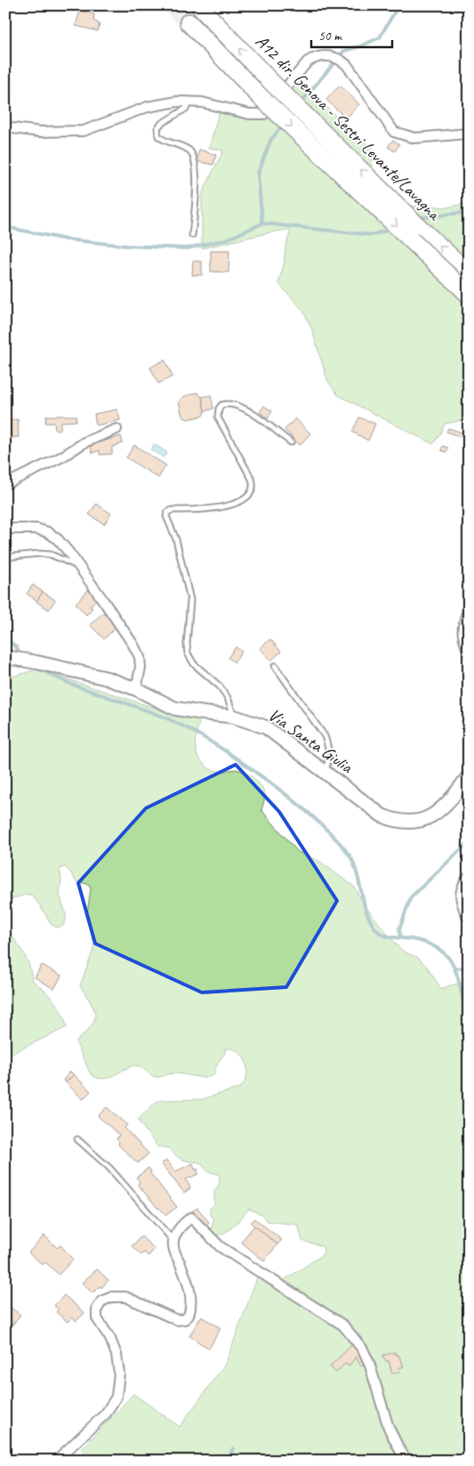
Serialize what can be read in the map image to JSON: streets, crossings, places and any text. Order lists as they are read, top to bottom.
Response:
{
  "streets": {
    "highway": ["A12 dir. Genova - Sestri Levante/Lavagna"],
    "street": ["Via Santa Giulia"]
  },
  "scale_bar": "50 m"
}
